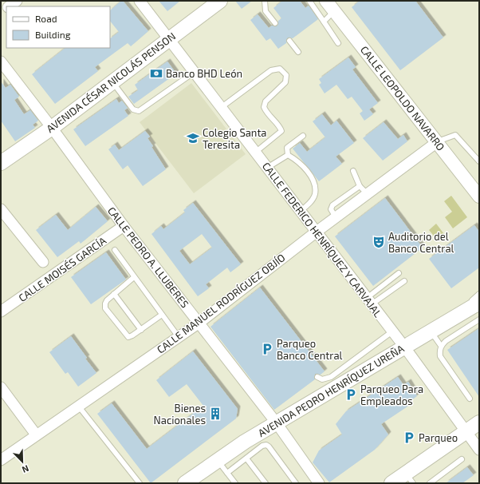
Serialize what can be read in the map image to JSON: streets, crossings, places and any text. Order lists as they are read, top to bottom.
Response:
{
  "streets": {
    "main road": ["AVENIDA CÉSAR NICOLÁS PENSON", "AVENIDA PEDRO HENRÍQUEZ UREÑA"],
    "street": [
      "CALLE LEOPOLDO NAVARRO",
      "CALLE FEDERICO HENRÍQUEZ Y CARVAJAL",
      "CALLE PEDRO A. LLUBERES",
      "CALLE MOISÉS GARCÍA",
      "CALLE MANUEL RODRÍGUEZ OBJÍO"
    ]
  },
  "crossings": [
    ["AVENIDA CÉSAR NICOLÁS PENSON", "CALLE FEDERICO HENRÍQUEZ Y CARVAJAL"],
    ["AVENIDA CÉSAR NICOLÁS PENSON", "CALLE PEDRO A. LLUBERES"],
    ["CALLE LEOPOLDO NAVARRO", "CALLE MANUEL RODRÍGUEZ OBJÍO"],
    ["CALLE FEDERICO HENRÍQUEZ Y CARVAJAL", "CALLE MANUEL RODRÍGUEZ OBJÍO"],
    ["CALLE FEDERICO HENRÍQUEZ Y CARVAJAL", "AVENIDA PEDRO HENRÍQUEZ UREÑA"],
    ["CALLE PEDRO A. LLUBERES", "CALLE MOISÉS GARCÍA"],
    ["CALLE PEDRO A. LLUBERES", "CALLE MANUEL RODRÍGUEZ OBJÍO"],
    ["CALLE PEDRO A. LLUBERES", "AVENIDA PEDRO HENRÍQUEZ UREÑA"]
  ],
  "places": {
    "bank": ["Banco BHD León"],
    "school or university": ["Colegio Santa Teresita"],
    "theatre": ["Auditorio del Banco Central"],
    "parking": ["Parqueo Banco Central", "Parqueo Para Empleados", "Parqueo"],
    "building": ["Bienes Nacionales"]
  },
  "legend": ["Road", "Building"],
  "north": "bottom right"
}
